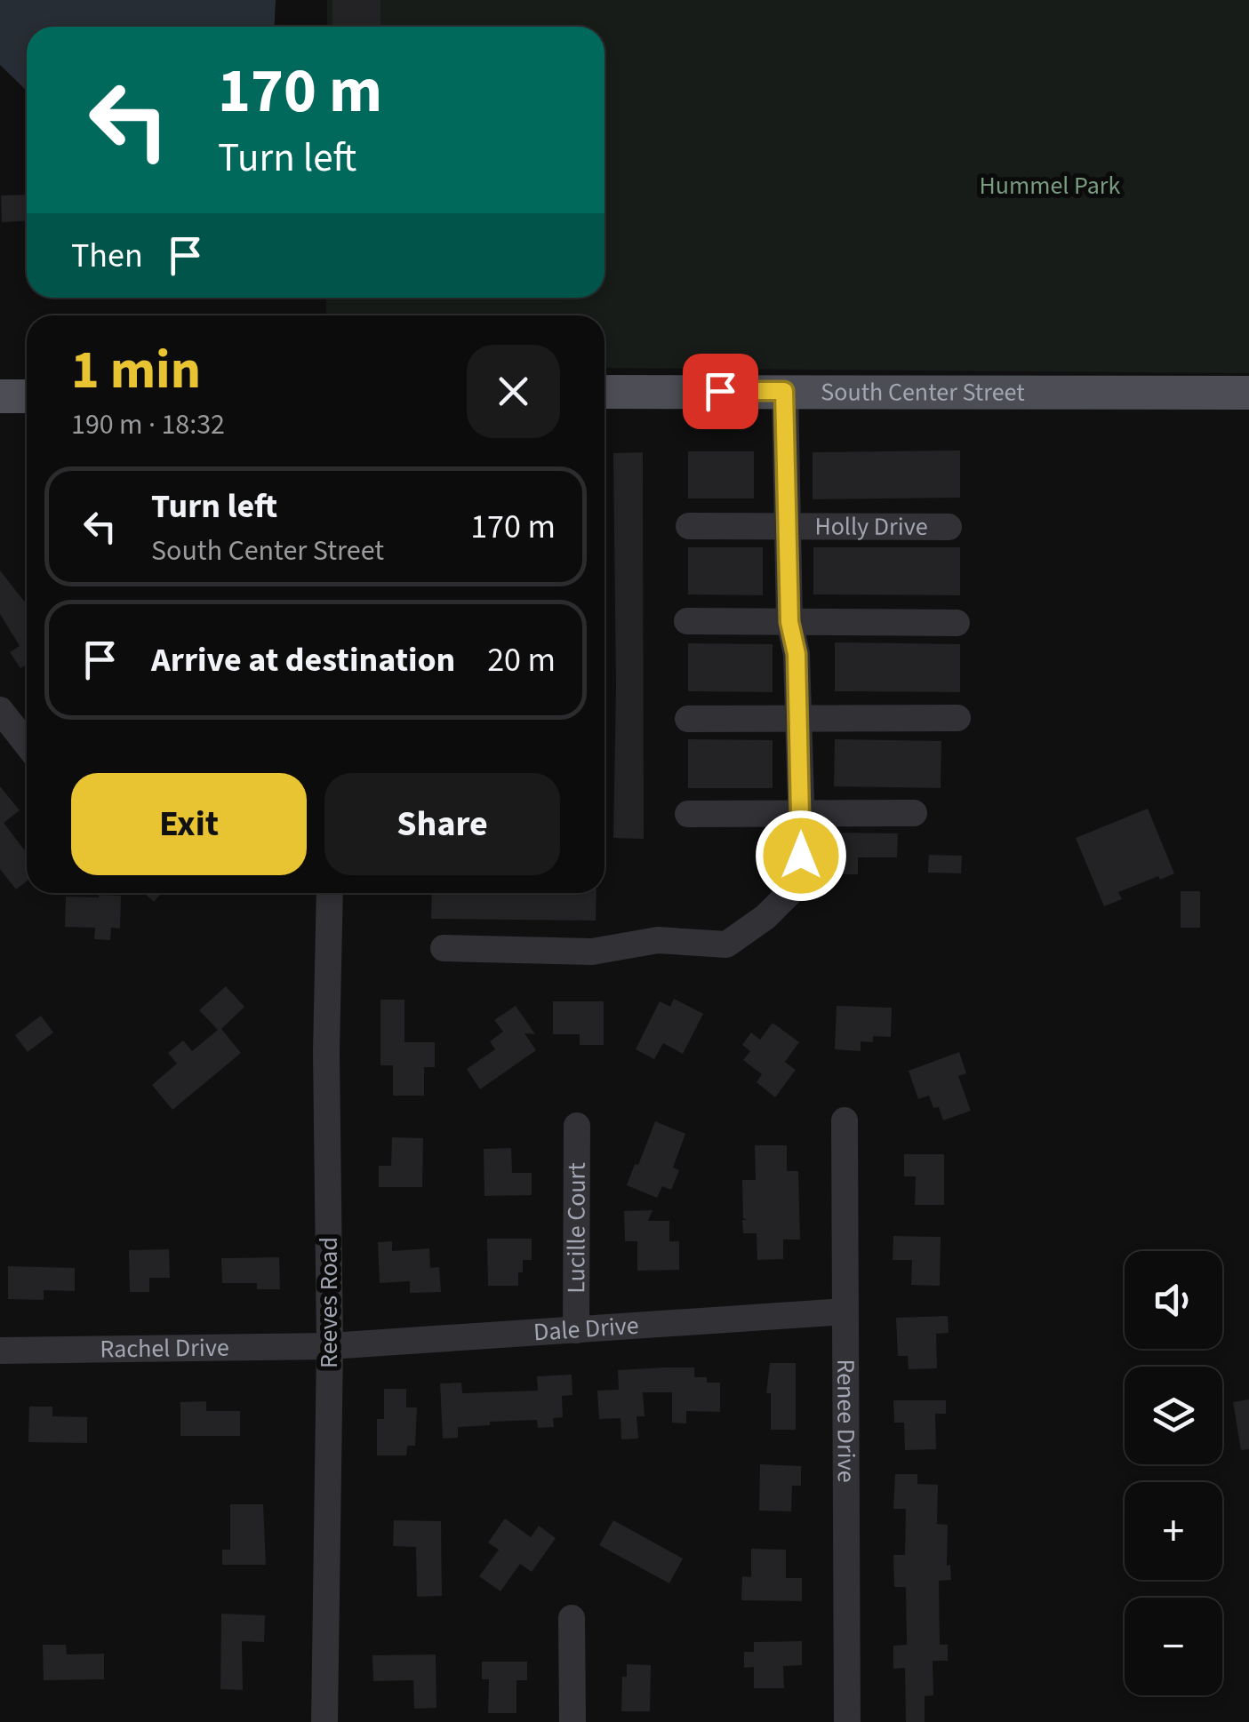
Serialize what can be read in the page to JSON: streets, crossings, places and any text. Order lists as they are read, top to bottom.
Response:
{
  "streets": {
    "main road": ["South Center Street"],
    "street": [
      "Holly Drive",
      "Lucille Court",
      "Reeves Road",
      "Dale Drive",
      "Rachel Drive",
      "Renee Drive"
    ]
  },
  "crossings": [
    ["Lucille Court", "Dale Drive"],
    ["Reeves Road", "Dale Drive"],
    ["Reeves Road", "Rachel Drive"],
    ["Dale Drive", "Rachel Drive"],
    ["Dale Drive", "Renee Drive"]
  ],
  "parks": ["Hummel Park"],
  "page": {
    "turn": ["170 m", "Turn left"],
    "then": "Then",
    "heading": ["1 min", "190 m · 18:32"],
    "list": [
      {
        "name": "Turn left",
        "note": "South Center Street",
        "value": "170 m"
      },
      {
        "name": "Arrive at destination",
        "value": "20 m"
      }
    ],
    "buttons": ["Exit", "Share"],
    "map_buttons": ["+", "−"]
  }
}
